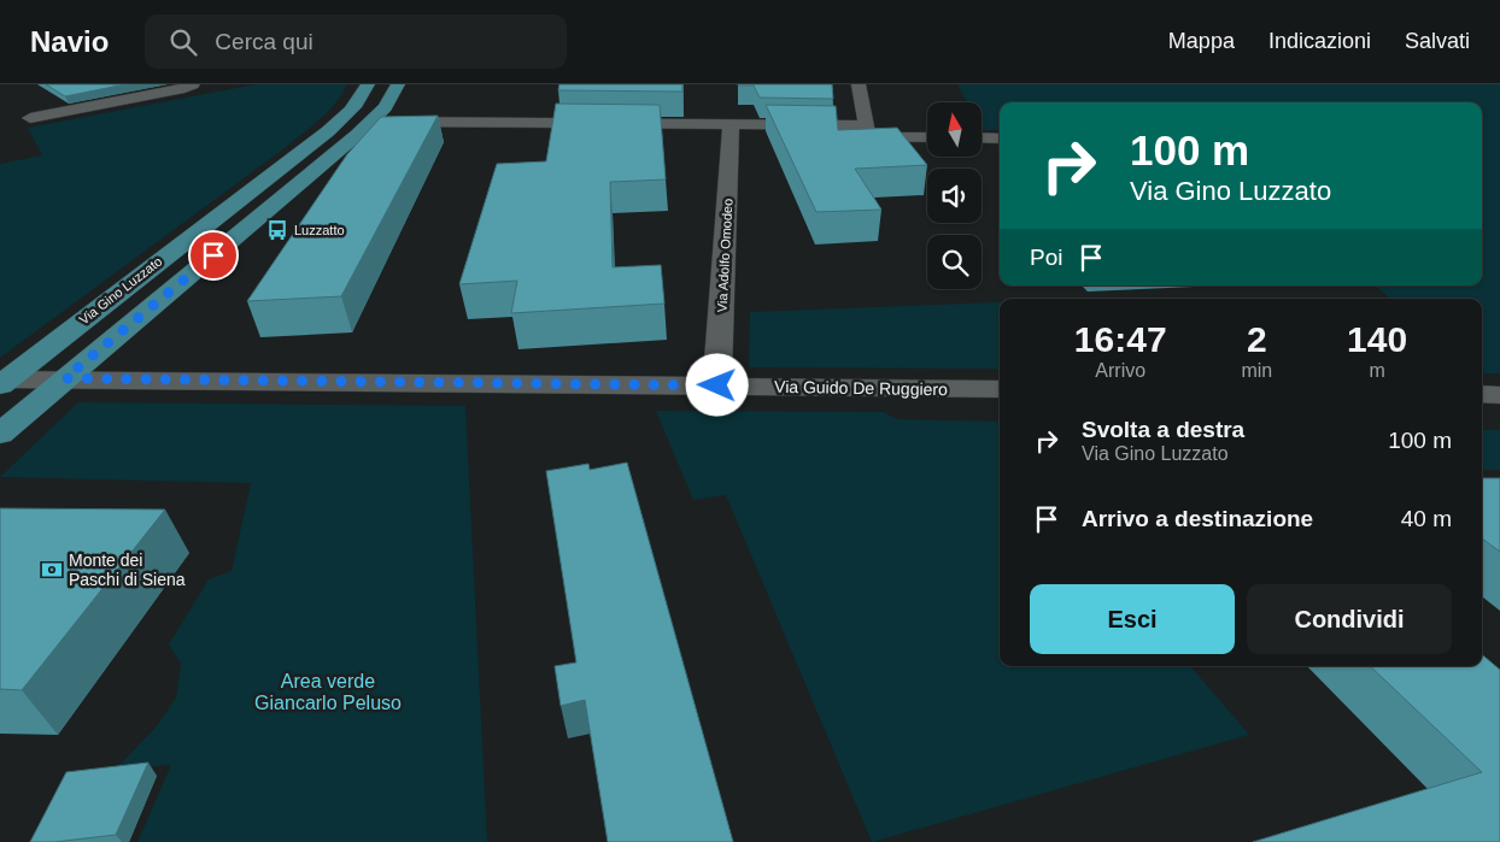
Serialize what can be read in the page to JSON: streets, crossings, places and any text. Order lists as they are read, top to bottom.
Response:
{
  "streets": {
    "main road": ["Via Gino Luzzato"],
    "street": ["Via Adolfo Omodeo", "Via Guido De Ruggiero"]
  },
  "crossings": [
    ["Via Adolfo Omodeo", "Via Guido De Ruggiero"],
    ["Via Gino Luzzato", "Via Guido De Ruggiero"]
  ],
  "parks": ["Area verde Giancarlo Peluso"],
  "places": {
    "bus stop": ["Luzzatto"],
    "bank": ["Monte dei Paschi di Siena"]
  },
  "north": "top",
  "page": {
    "header": "Navio",
    "search": "Cerca qui",
    "nav": ["Mappa", "Indicazioni", "Salvati"],
    "turn": ["100 m", "Via Gino Luzzato"],
    "then": "Poi",
    "eta": [
      "16:47",
      "Arrivo",
      "2",
      "min",
      "140",
      "m"
    ],
    "list": [
      {
        "name": "Svolta a destra",
        "note": "Via Gino Luzzato",
        "value": "100 m"
      },
      {
        "name": "Arrivo a destinazione",
        "value": "40 m"
      }
    ],
    "buttons": ["Esci", "Condividi"]
  }
}
